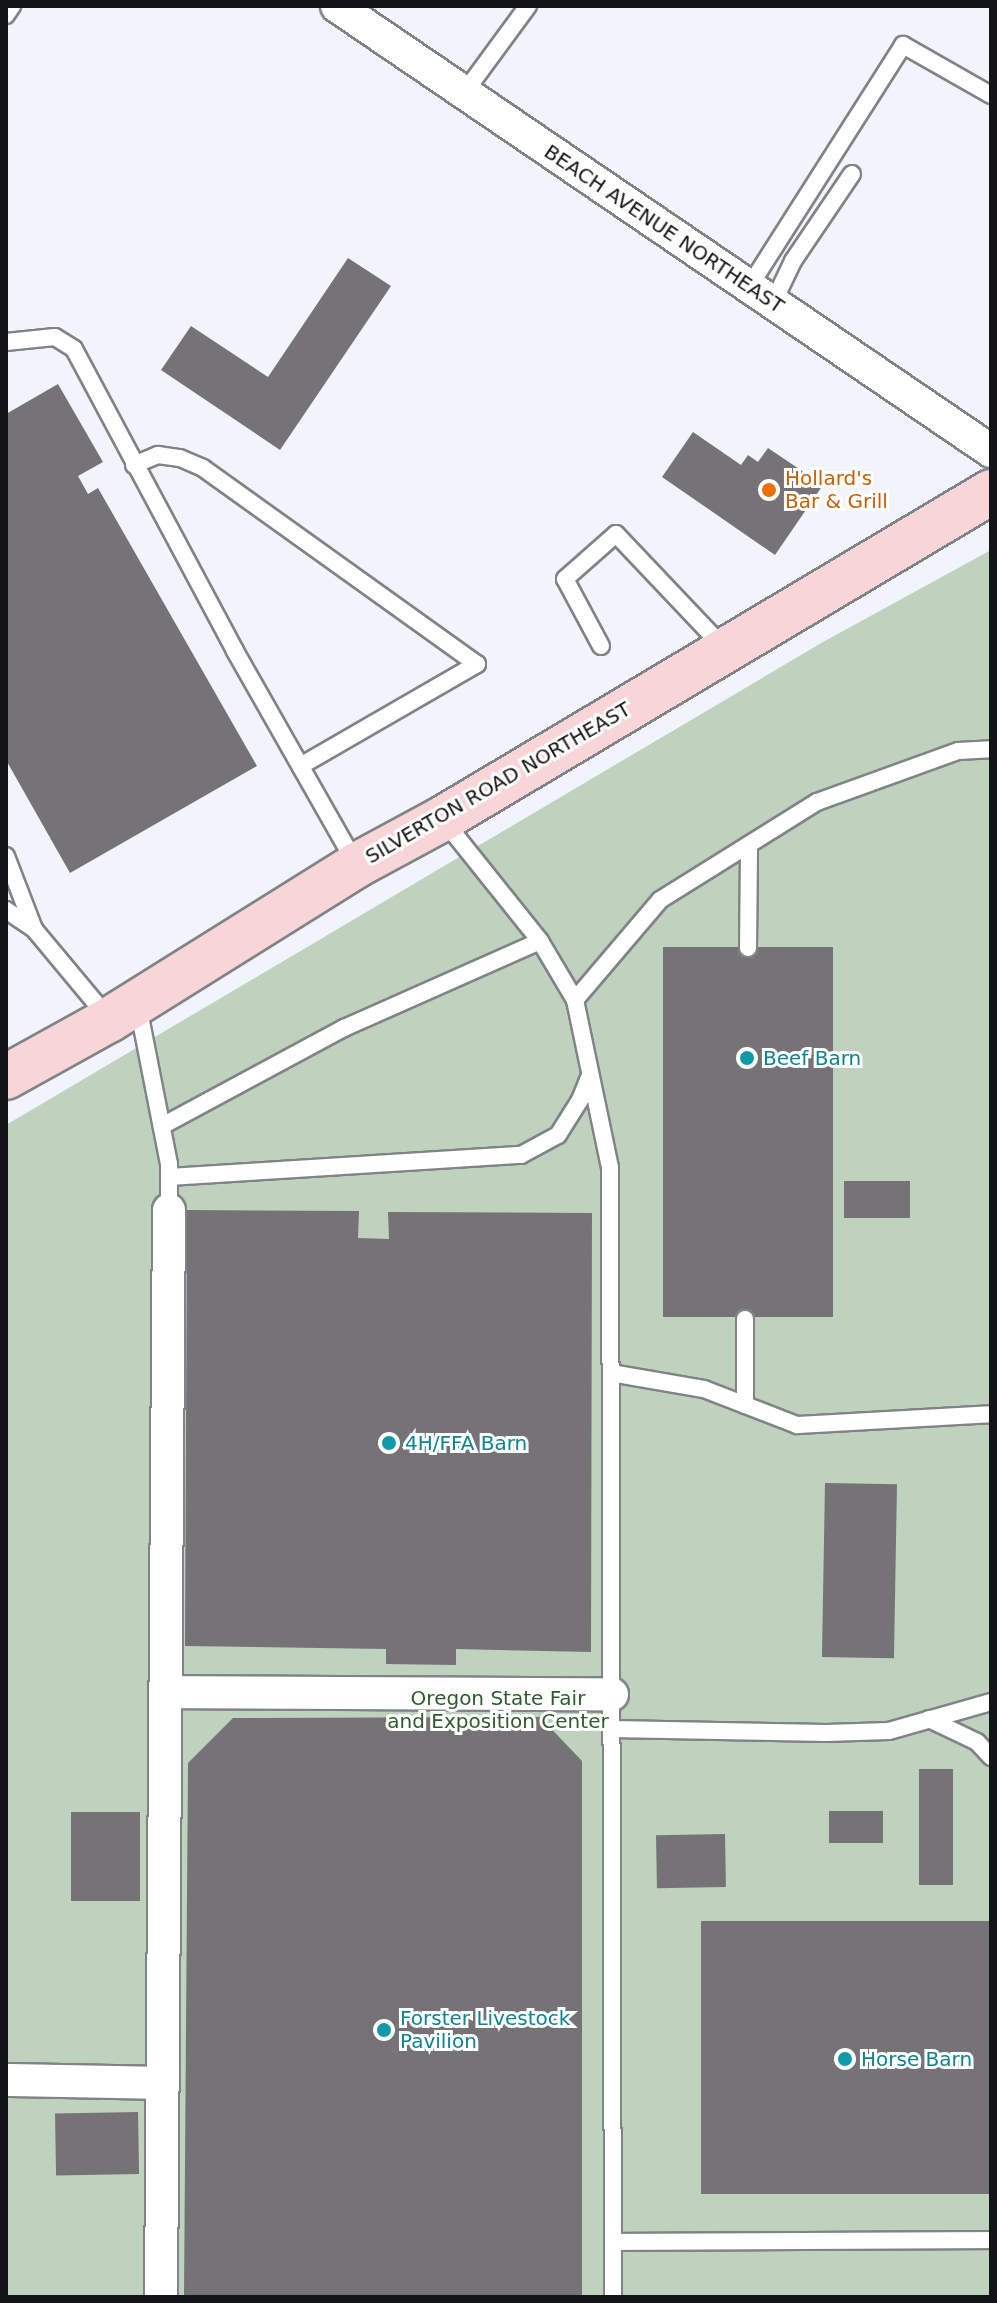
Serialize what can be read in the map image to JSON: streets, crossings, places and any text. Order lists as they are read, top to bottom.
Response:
{
  "streets": {
    "main road": ["SILVERTON ROAD NORTHEAST"],
    "street": ["BEACH AVENUE NORTHEAST"]
  },
  "parks": ["Oregon State Fair and Exposition Center"],
  "places": [
    "Hollard's Bar & Grill",
    "Beef Barn",
    "4H/FFA Barn",
    "Forster Livestock Pavilion",
    "Horse Barn"
  ]
}
